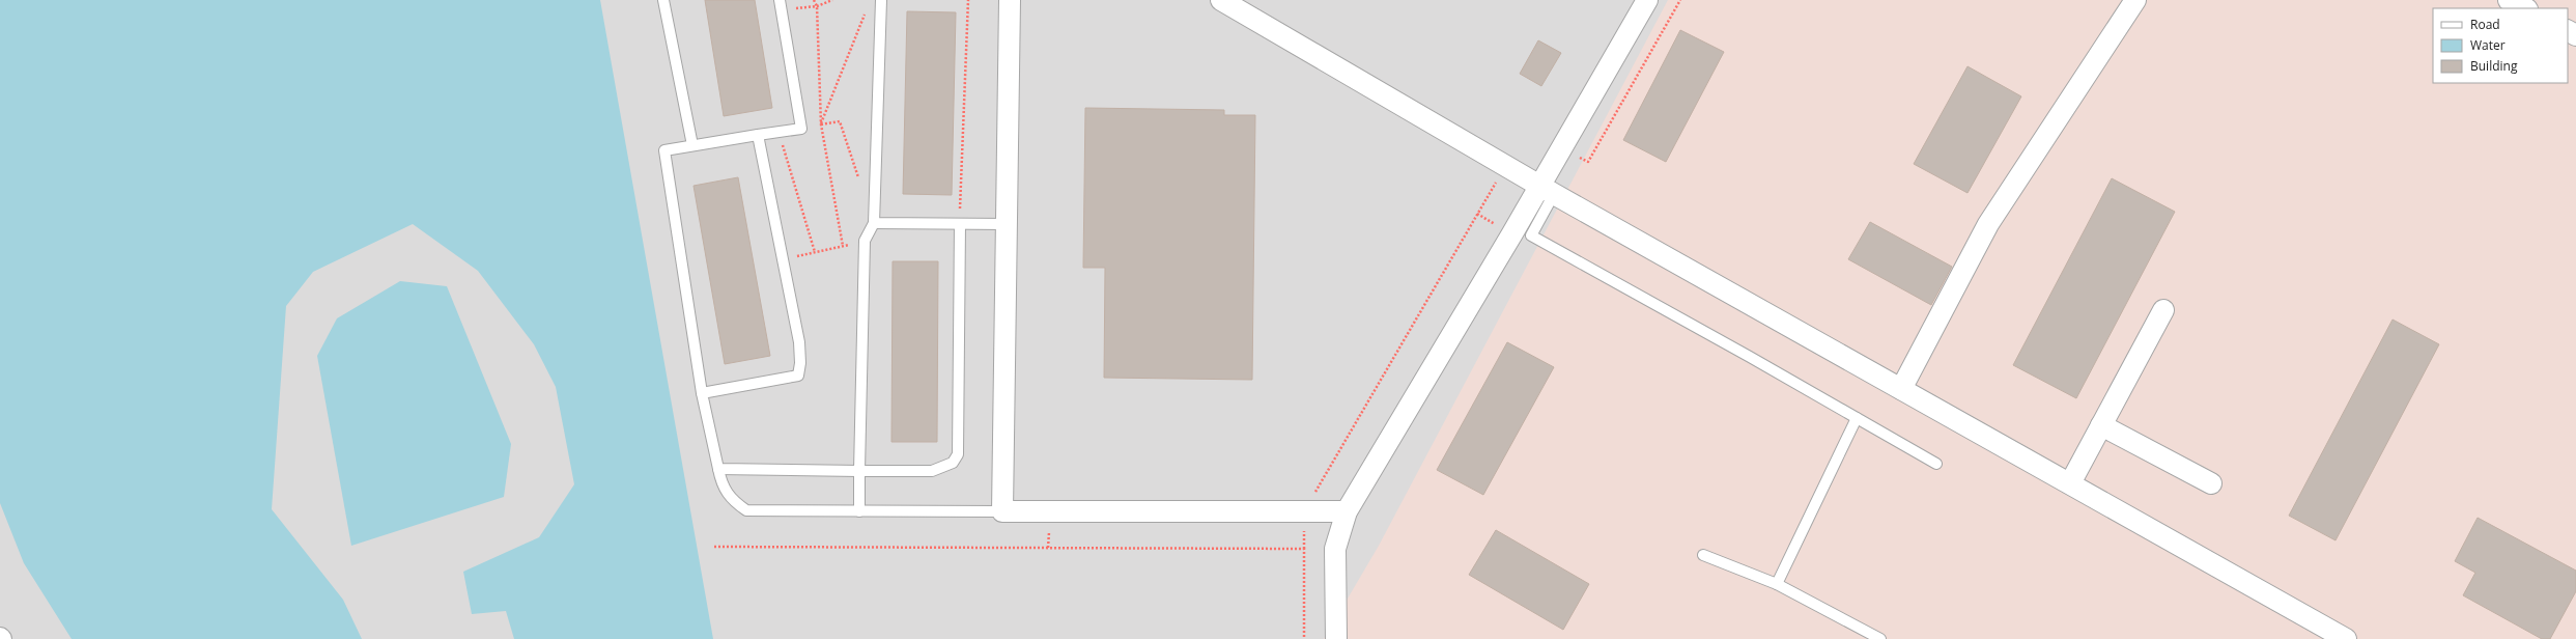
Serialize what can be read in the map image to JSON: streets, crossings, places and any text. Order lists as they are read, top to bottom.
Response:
{
  "legend": ["Road", "Water", "Building"]
}
